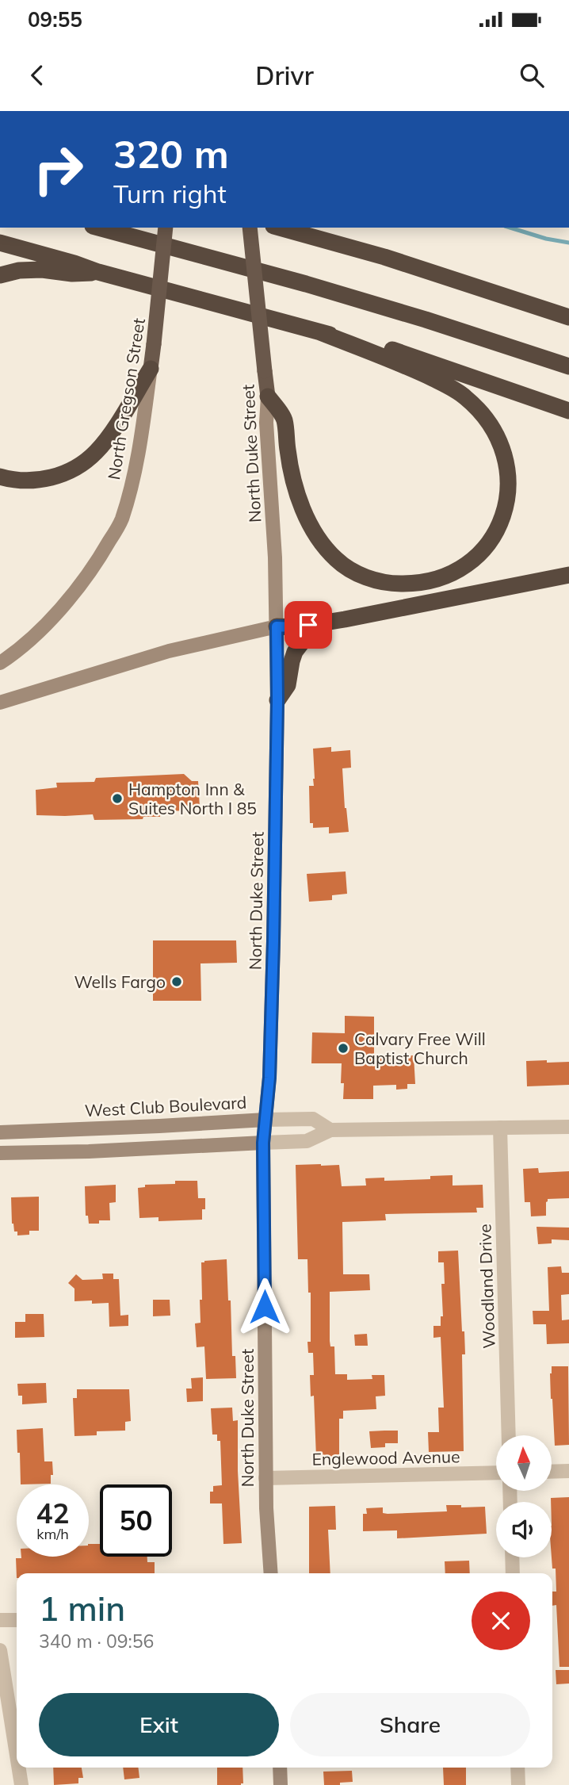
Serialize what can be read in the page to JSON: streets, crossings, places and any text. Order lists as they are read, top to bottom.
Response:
{
  "streets": {
    "highway": ["North Gregson Street", "North Duke Street"],
    "main road": ["West Club Boulevard"],
    "street": ["Woodland Drive", "Englewood Avenue"]
  },
  "crossings": [
    ["North Duke Street", "West Club Boulevard"],
    ["North Duke Street", "Englewood Avenue"],
    ["West Club Boulevard", "Woodland Drive"]
  ],
  "places": ["Hampton Inn & Suites North I 85", "Wells Fargo", "Calvary Free Will Baptist Church"],
  "north": "top",
  "page": {
    "status": "09:55",
    "header": "Drivr",
    "turn": ["320 m", "Turn right"],
    "speed": "42 km/h",
    "limit": "50",
    "heading": ["1 min", "340 m · 09:56"],
    "buttons": ["Exit", "Share"]
  }
}
